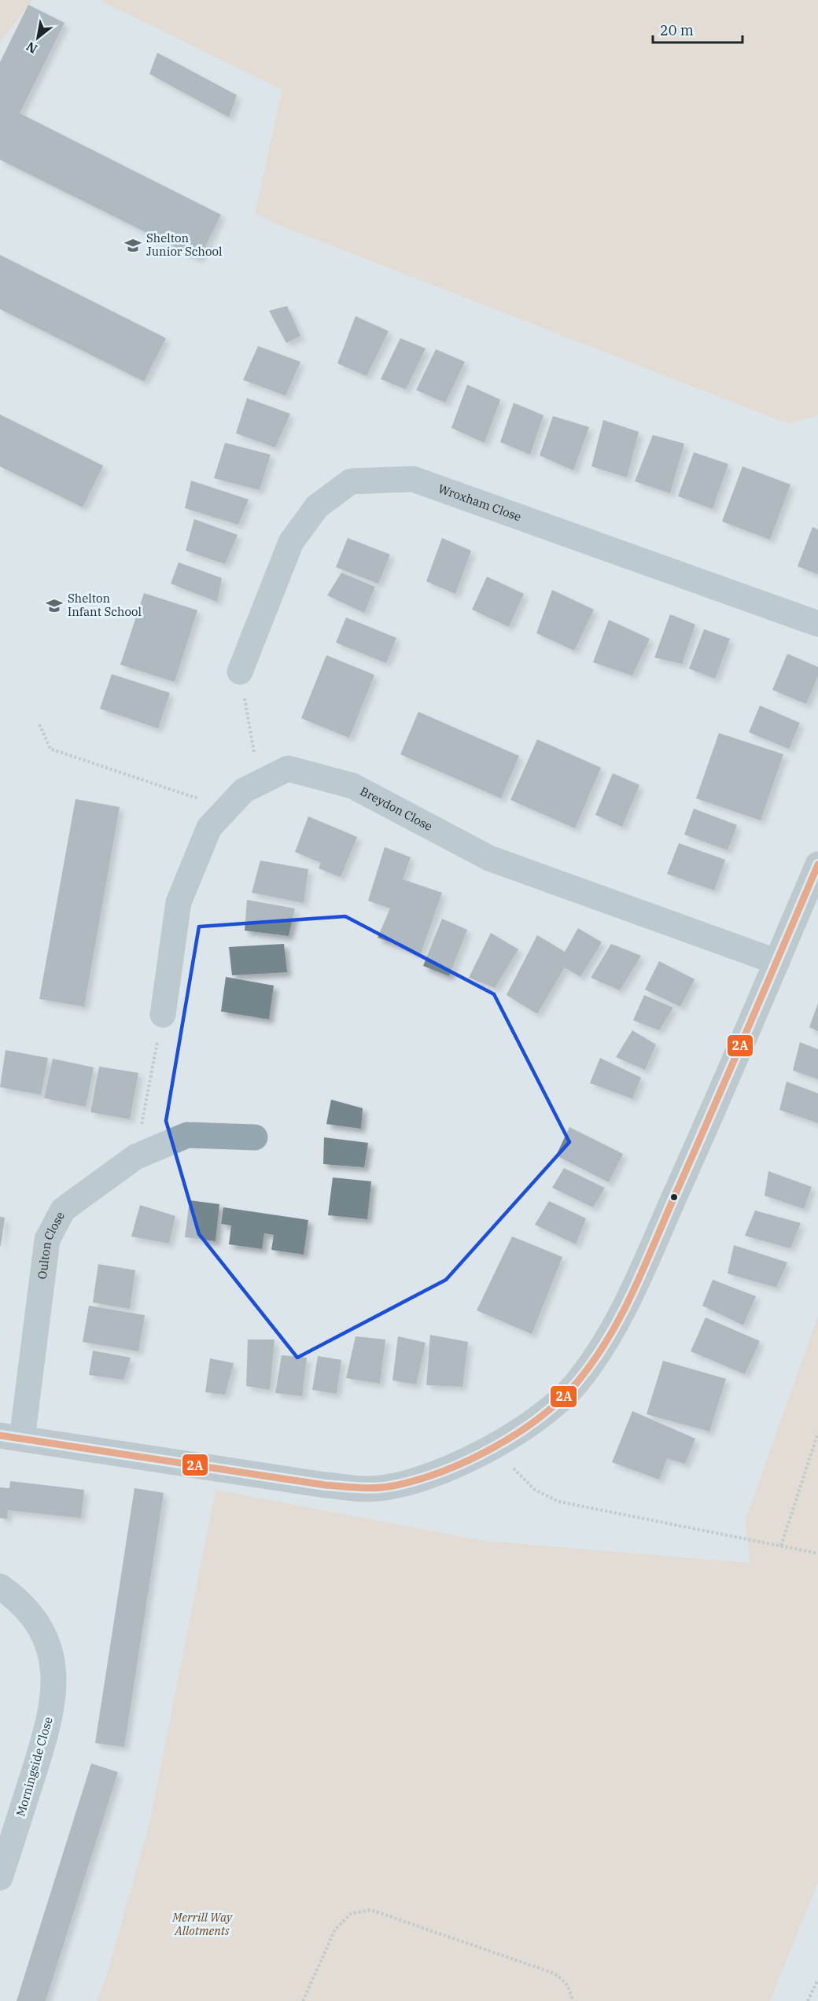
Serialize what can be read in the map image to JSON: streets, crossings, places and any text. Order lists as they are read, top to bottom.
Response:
{
  "streets": {
    "street": [
      "Wroxham Close",
      "Breydon Close",
      "Oulton Close",
      "Morningside Close"
    ]
  },
  "parks": ["Merrill Way Allotments"],
  "places": {
    "school or university": ["Shelton Junior School", "Shelton Infant School"]
  },
  "lines": ["transit line 2A"],
  "scale_bar": "20 m",
  "north": "bottom left"
}
